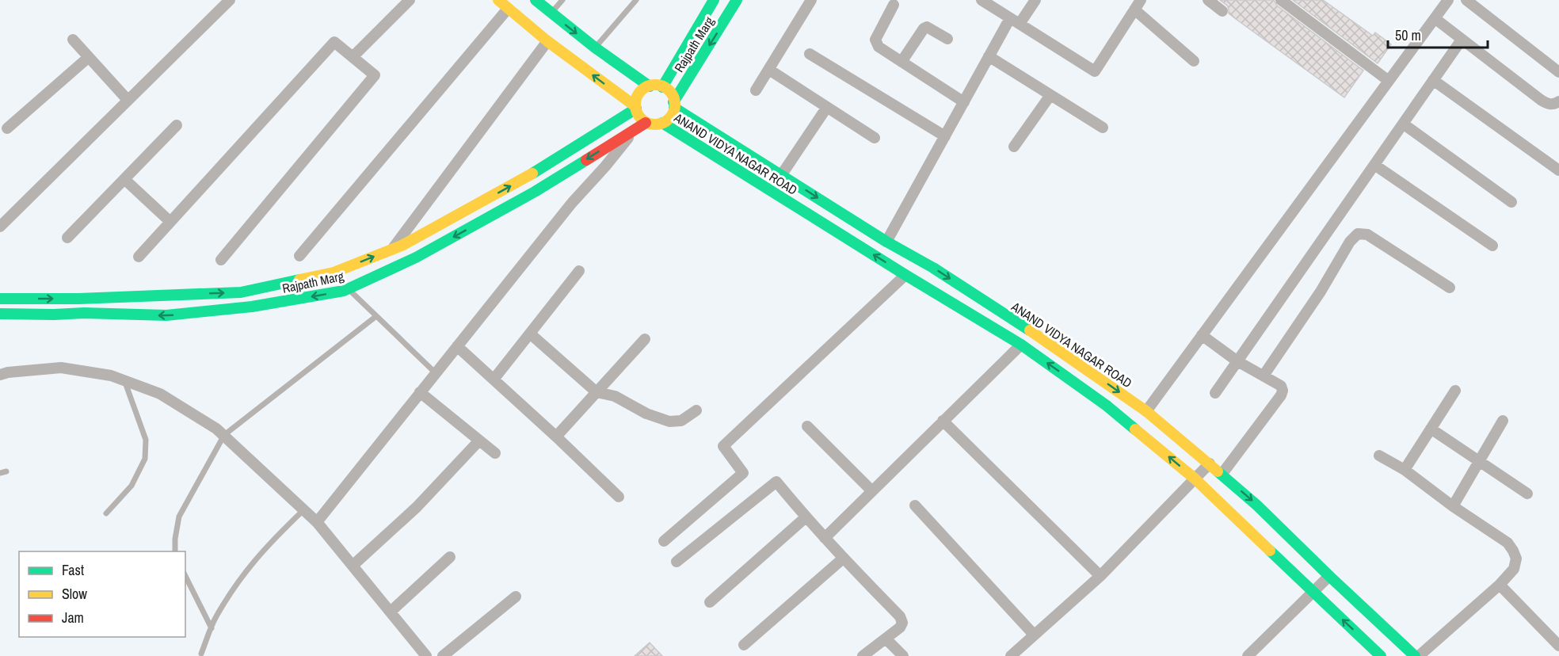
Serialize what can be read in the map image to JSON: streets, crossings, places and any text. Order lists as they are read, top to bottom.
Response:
{
  "streets": {
    "main road": ["Rajpath Marg", "ANAND VIDYA NAGAR ROAD"]
  },
  "crossings": [
    ["Rajpath Marg", "ANAND VIDYA NAGAR ROAD"]
  ],
  "legend": ["Fast", "Slow", "Jam"],
  "scale_bar": "50 m"
}
